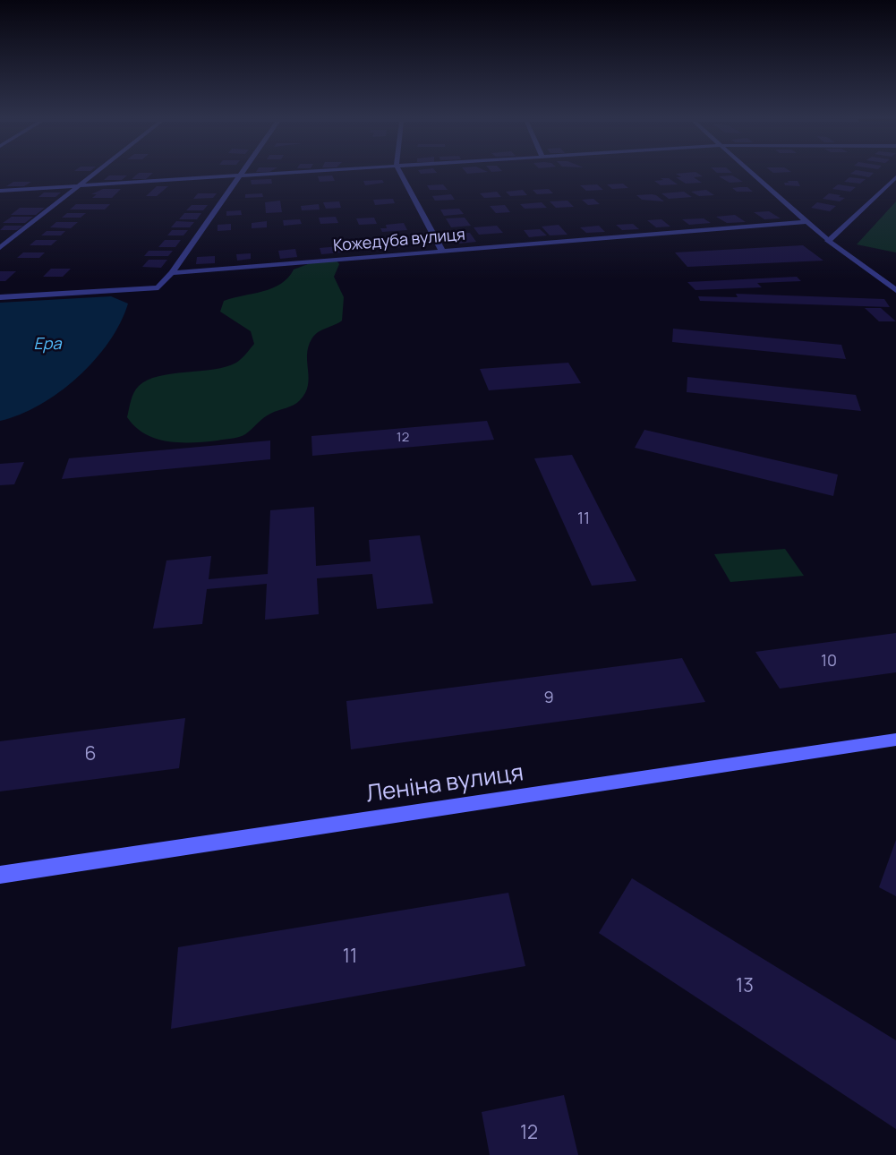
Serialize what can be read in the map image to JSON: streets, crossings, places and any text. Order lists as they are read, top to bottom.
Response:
{
  "streets": {
    "main road": ["Леніна вулиця"],
    "street": ["Кожедуба вулиця"]
  },
  "water": ["Ера"],
  "house_numbers": [
    "12",
    "11",
    "10",
    "9",
    "6",
    "11",
    "13",
    "12"
  ]
}
